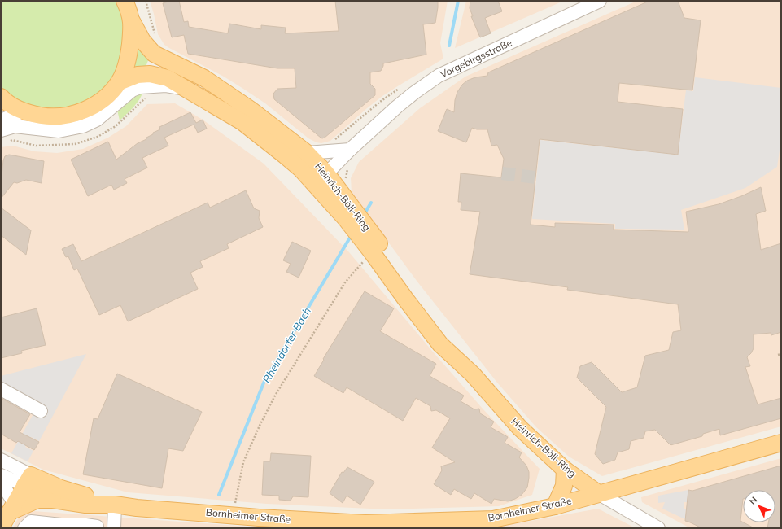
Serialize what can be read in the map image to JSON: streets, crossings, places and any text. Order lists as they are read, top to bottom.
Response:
{
  "streets": {
    "main road": ["Heinrich-Böll-Ring", "Bornheimer Straße"],
    "street": ["Vorgebirgsstraße"]
  },
  "crossings": [
    ["Vorgebirgsstraße", "Heinrich-Böll-Ring"],
    ["Heinrich-Böll-Ring", "Bornheimer Straße"]
  ],
  "water": ["Rheindorfer Bach"],
  "north": "top left"
}
